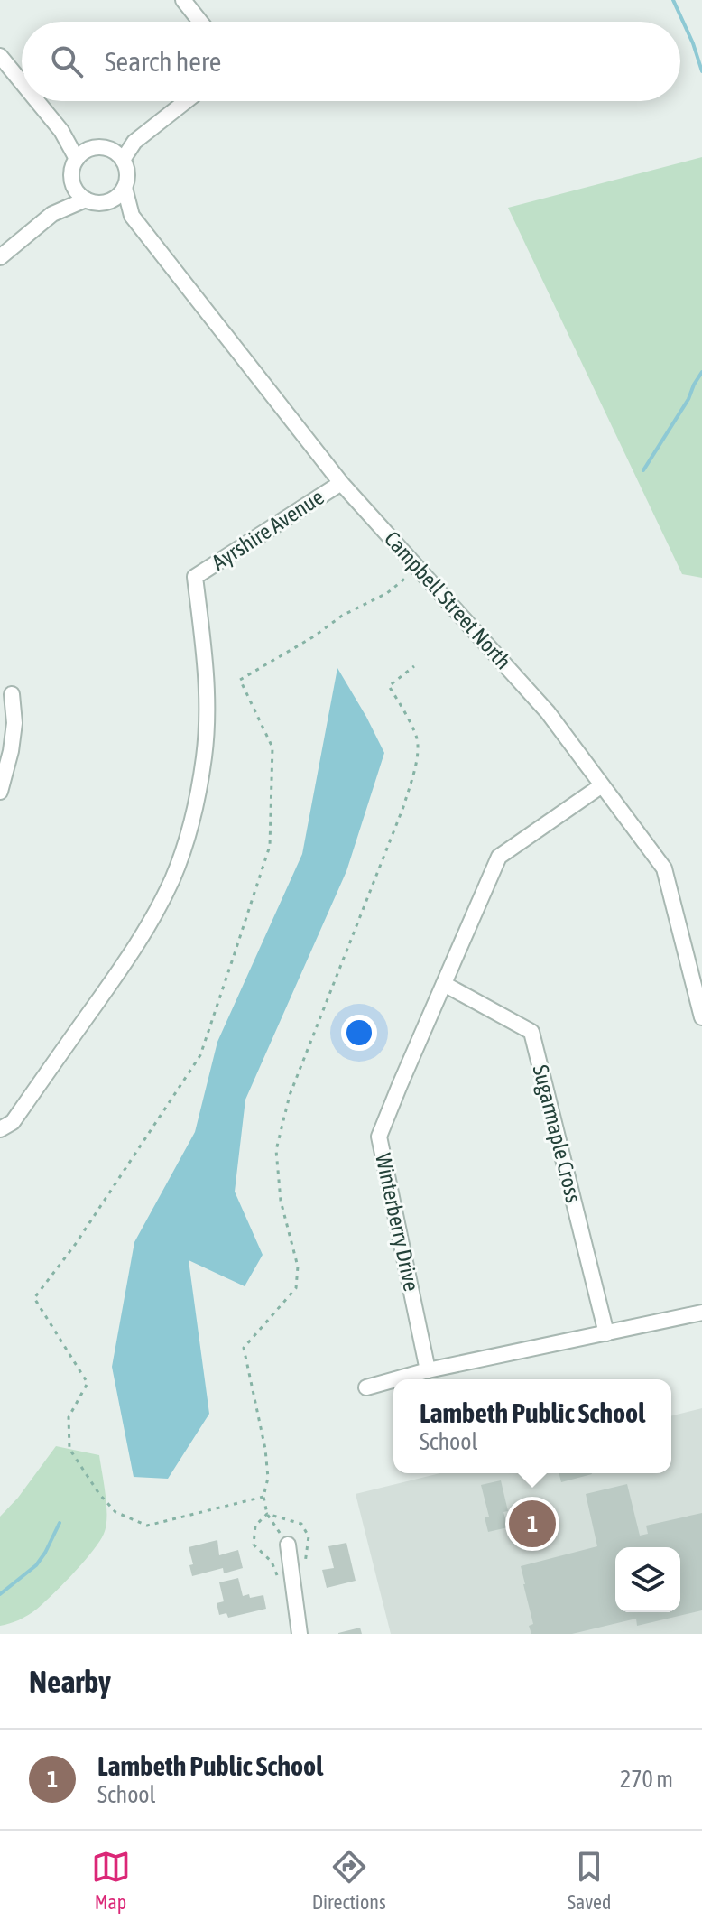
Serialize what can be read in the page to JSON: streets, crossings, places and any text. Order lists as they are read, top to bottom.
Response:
{
  "streets": {
    "street": [
      "Ayrshire Avenue",
      "Campbell Street North",
      "Sugarmaple Cross",
      "Winterberry Drive"
    ]
  },
  "crossings": [
    ["Ayrshire Avenue", "Campbell Street North"],
    ["Campbell Street North", "Winterberry Drive"],
    ["Sugarmaple Cross", "Winterberry Drive"]
  ],
  "page": {
    "search": "Search here",
    "popup": ["Lambeth Public School", "School"],
    "pins": "1",
    "heading": "Nearby",
    "list": [
      {
        "mark": "1",
        "name": "Lambeth Public School",
        "note": "School",
        "value": "270 m"
      }
    ],
    "nav": ["Map", "Directions", "Saved"]
  }
}
